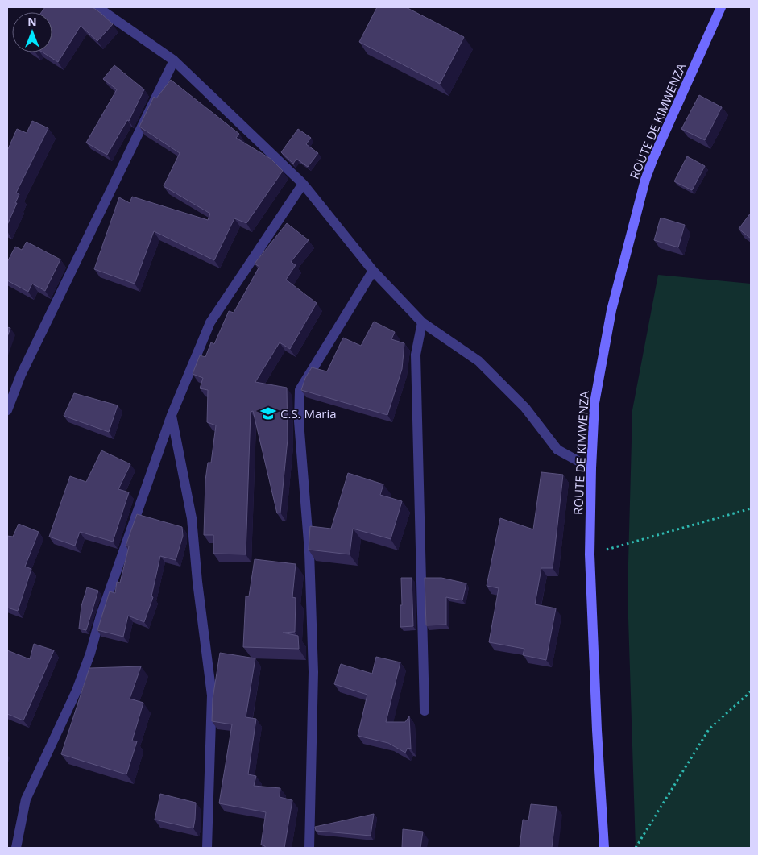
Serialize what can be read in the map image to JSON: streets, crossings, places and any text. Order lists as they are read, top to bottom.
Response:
{
  "streets": {
    "street": ["ROUTE DE KIMWENZA"]
  },
  "places": {
    "school or university": ["C.S. Maria"]
  },
  "north": "top"
}
